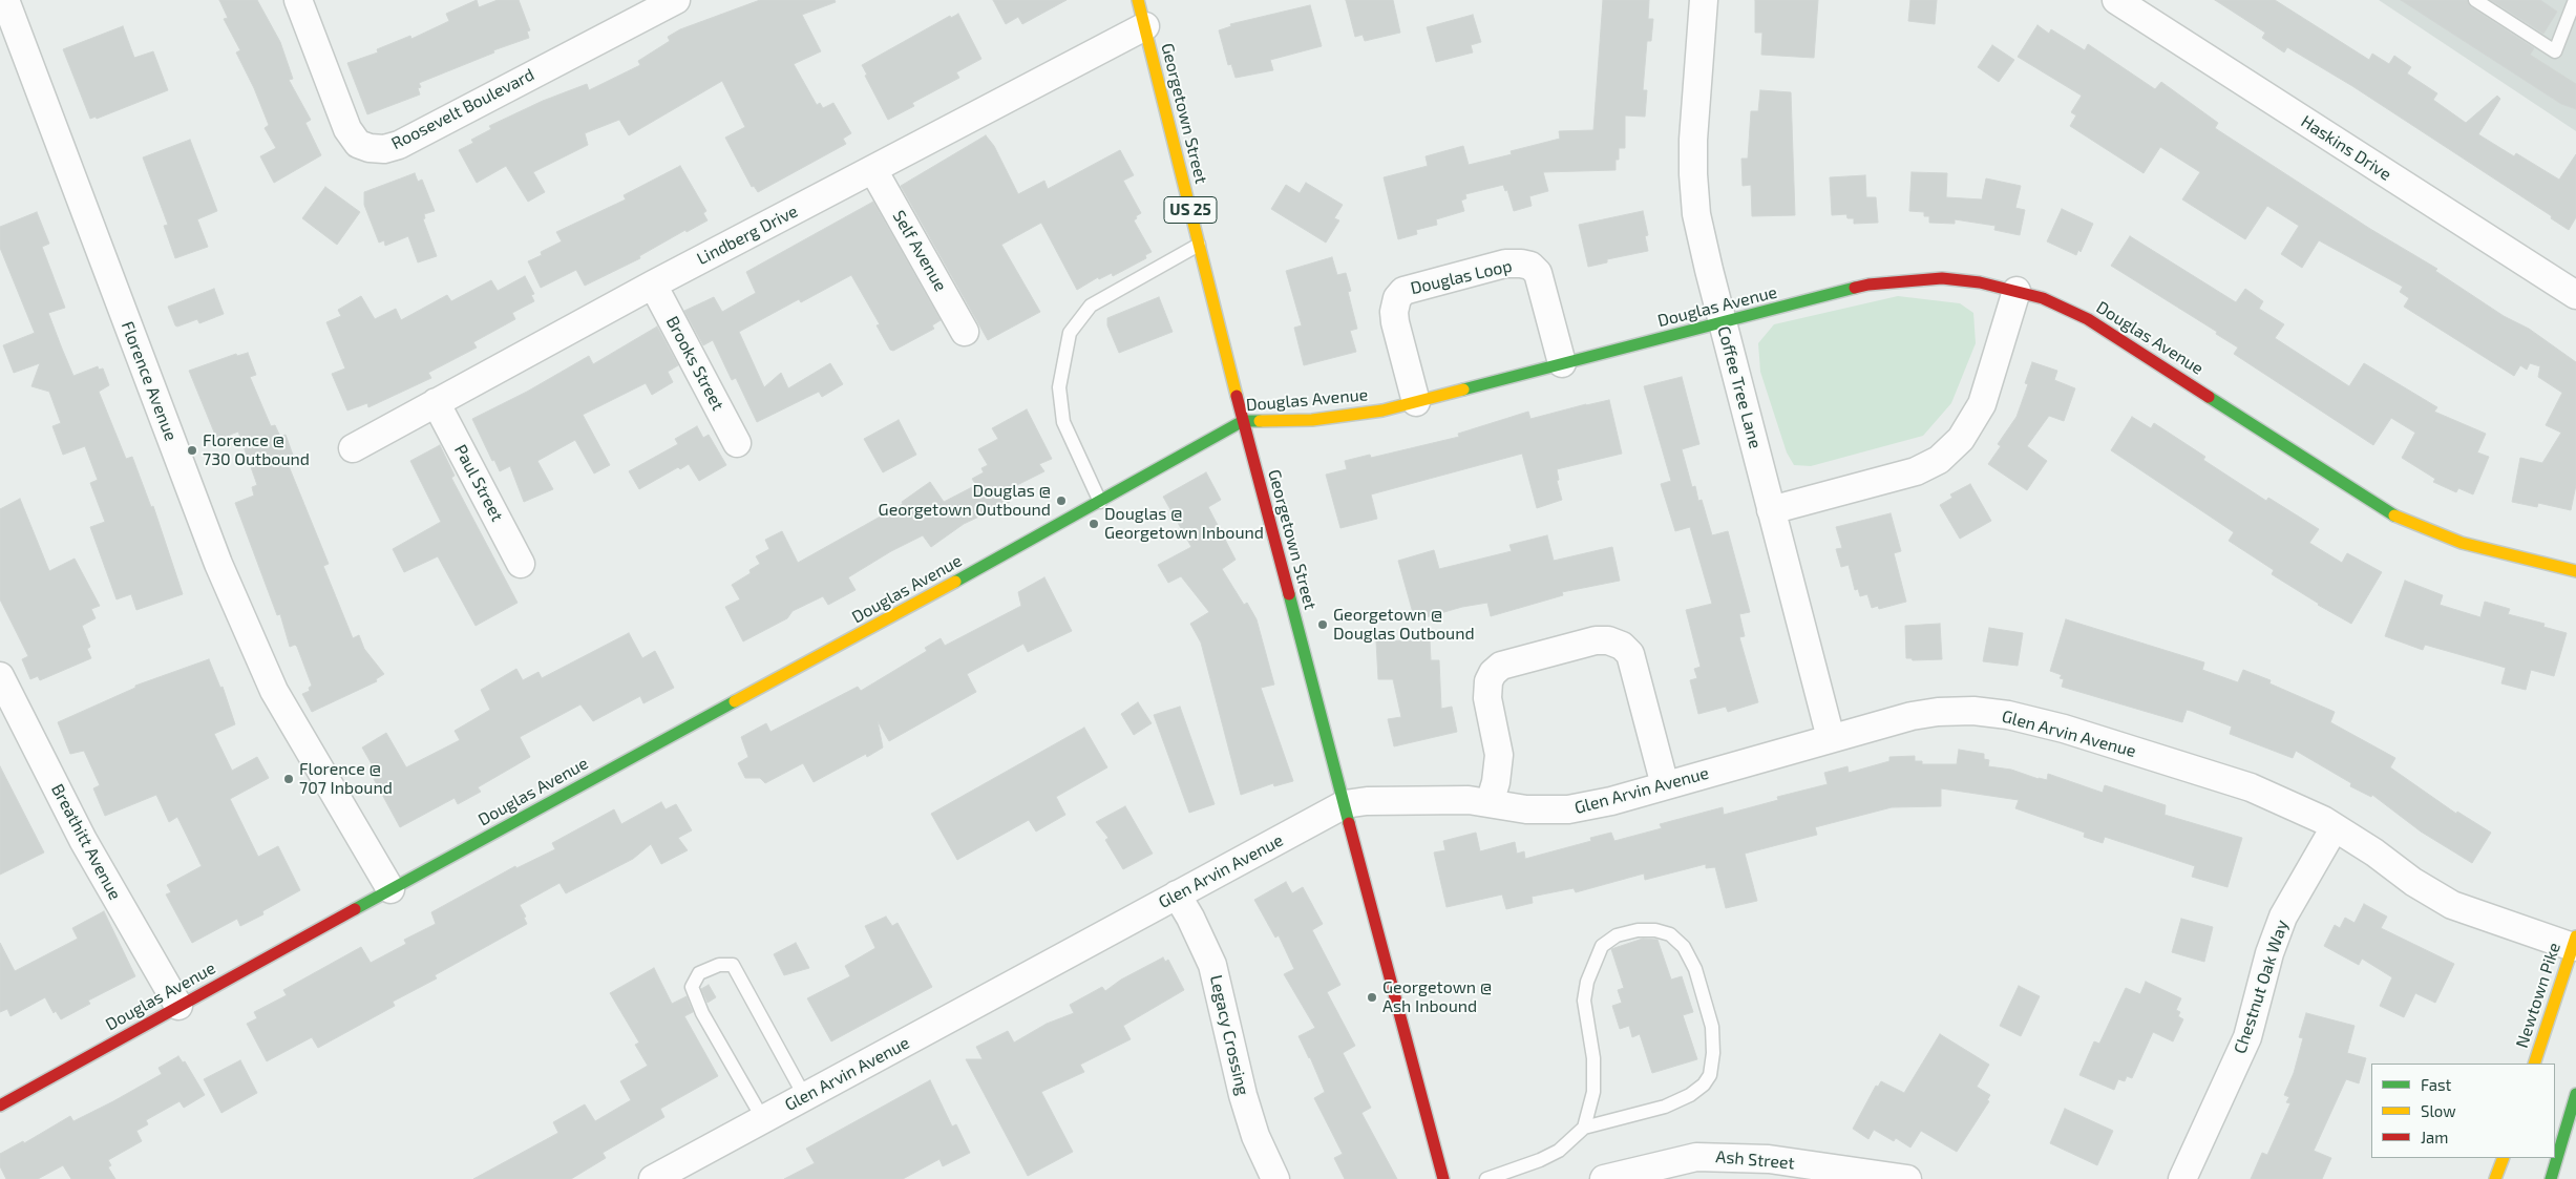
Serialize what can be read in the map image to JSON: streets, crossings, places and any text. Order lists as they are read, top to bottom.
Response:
{
  "streets": {
    "street": [
      "Roosevelt Boulevard",
      "Georgetown Street",
      "Haskins Drive",
      "US 25",
      "Lindberg Drive",
      "Self Avenue",
      "Douglas Loop",
      "Douglas Avenue",
      "Brooks Street",
      "Florence Avenue",
      "Coffee Tree Lane",
      "Paul Street",
      "Glen Arvin Avenue",
      "Breathitt Avenue",
      "Chestnut Oak Way",
      "Newtown Pike",
      "Legacy Crossing",
      "Ash Street"
    ]
  },
  "crossings": [
    ["Georgetown Street", "Lindberg Drive"],
    ["Georgetown Street", "Douglas Avenue"],
    ["Georgetown Street", "Glen Arvin Avenue"],
    ["Lindberg Drive", "Self Avenue"],
    ["Lindberg Drive", "Brooks Street"],
    ["Lindberg Drive", "Paul Street"],
    ["Douglas Loop", "Douglas Avenue"],
    ["Douglas Avenue", "Florence Avenue"],
    ["Douglas Avenue", "Coffee Tree Lane"],
    ["Douglas Avenue", "Breathitt Avenue"],
    ["Coffee Tree Lane", "Glen Arvin Avenue"],
    ["Glen Arvin Avenue", "Chestnut Oak Way"],
    ["Glen Arvin Avenue", "Newtown Pike"],
    ["Glen Arvin Avenue", "Legacy Crossing"]
  ],
  "places": [
    "Florence @ 730 Outbound",
    "Douglas @ Georgetown Outbound",
    "Douglas @ Georgetown Inbound",
    "Georgetown @ Douglas Outbound",
    "Florence @ 707 Inbound",
    "Georgetown @ Ash Inbound"
  ],
  "legend": ["Fast", "Slow", "Jam"]
}
